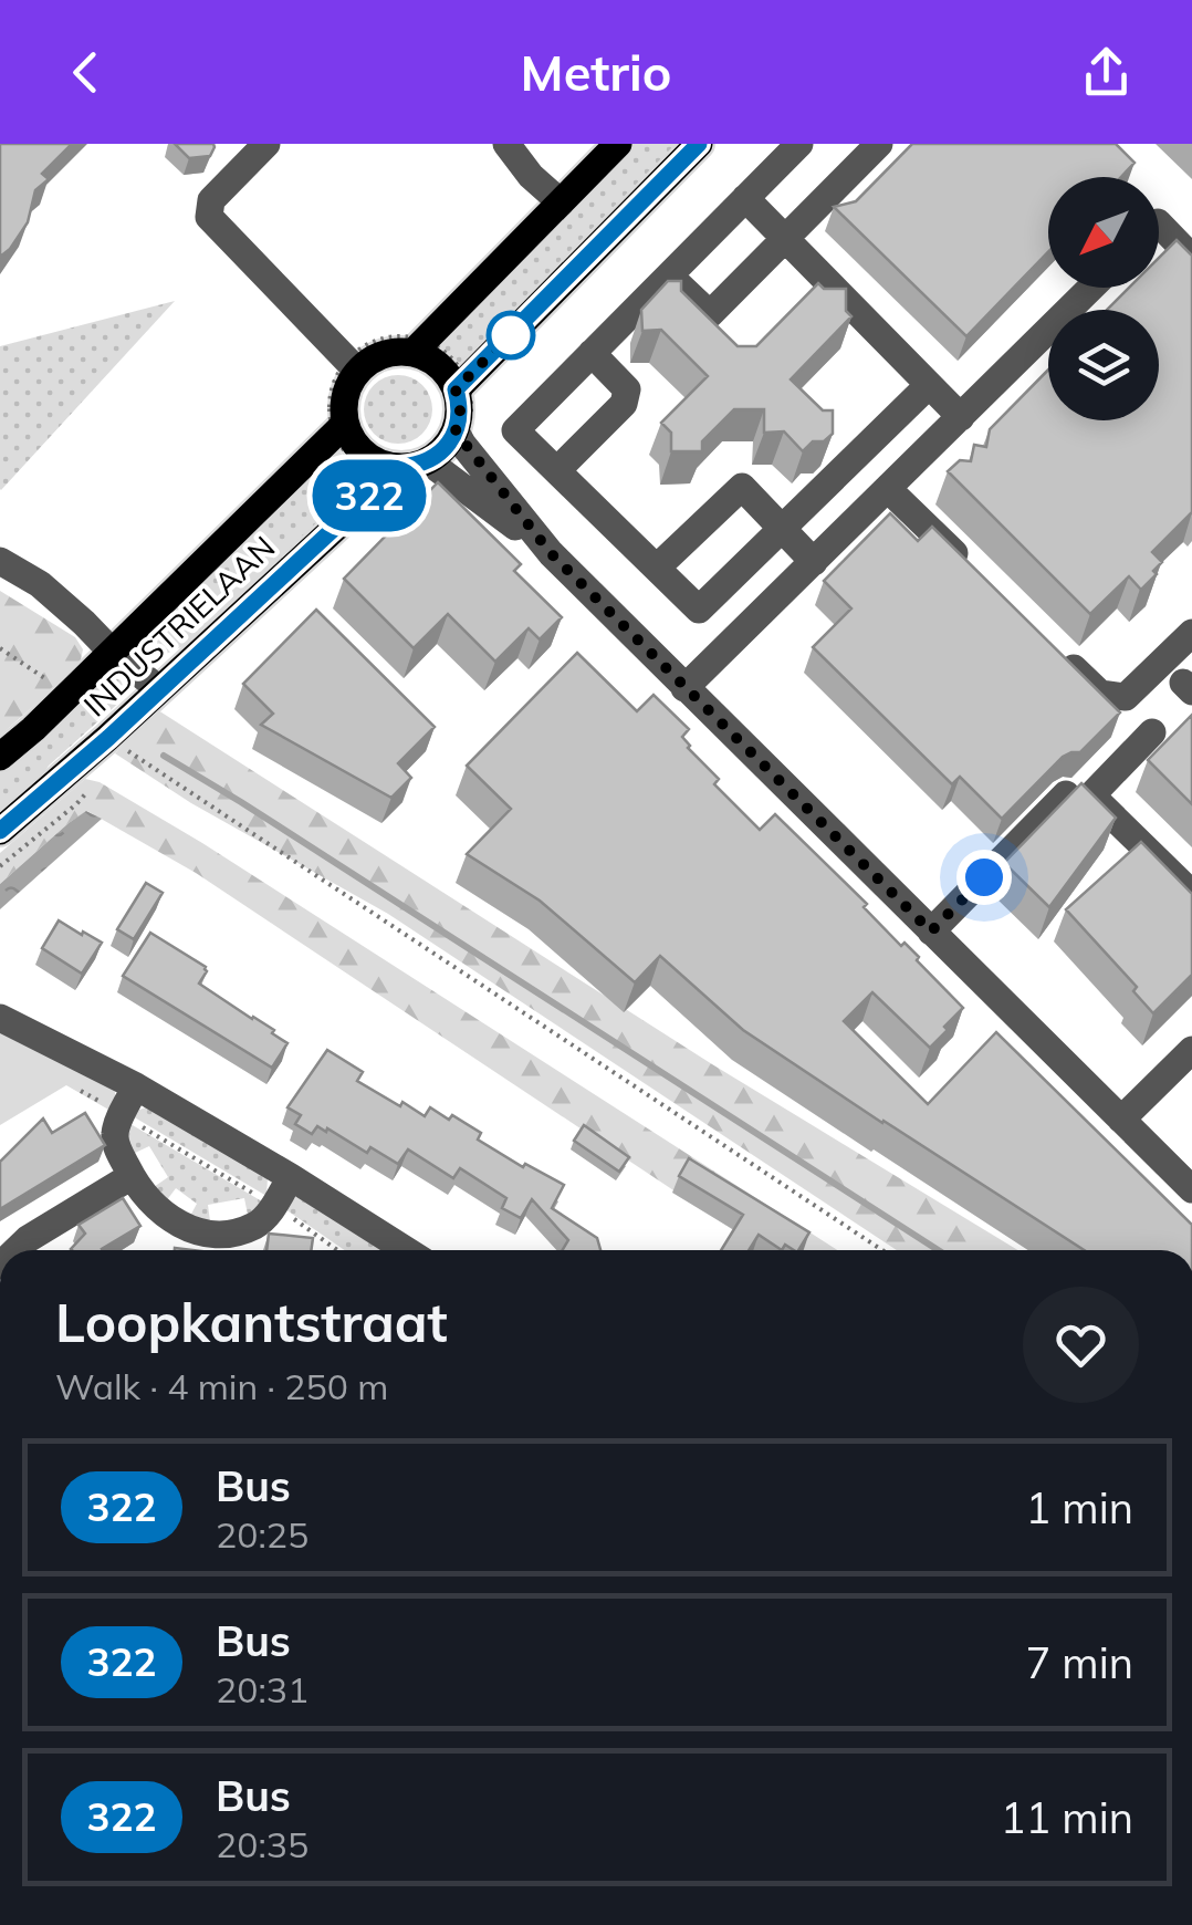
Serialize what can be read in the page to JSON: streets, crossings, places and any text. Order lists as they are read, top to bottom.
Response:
{
  "streets": {
    "main road": ["INDUSTRIELAAN"]
  },
  "lines": ["bus line 322"],
  "north": "bottom left",
  "page": {
    "header": "Metrio",
    "on_map": "322",
    "heading": ["Loopkantstraat", "Walk · 4 min · 250 m"],
    "list": [
      {
        "mark": "322",
        "name": "Bus",
        "note": "20:25",
        "value": "1 min"
      },
      {
        "mark": "322",
        "name": "Bus",
        "note": "20:31",
        "value": "7 min"
      },
      {
        "mark": "322",
        "name": "Bus",
        "note": "20:35",
        "value": "11 min"
      }
    ]
  }
}
